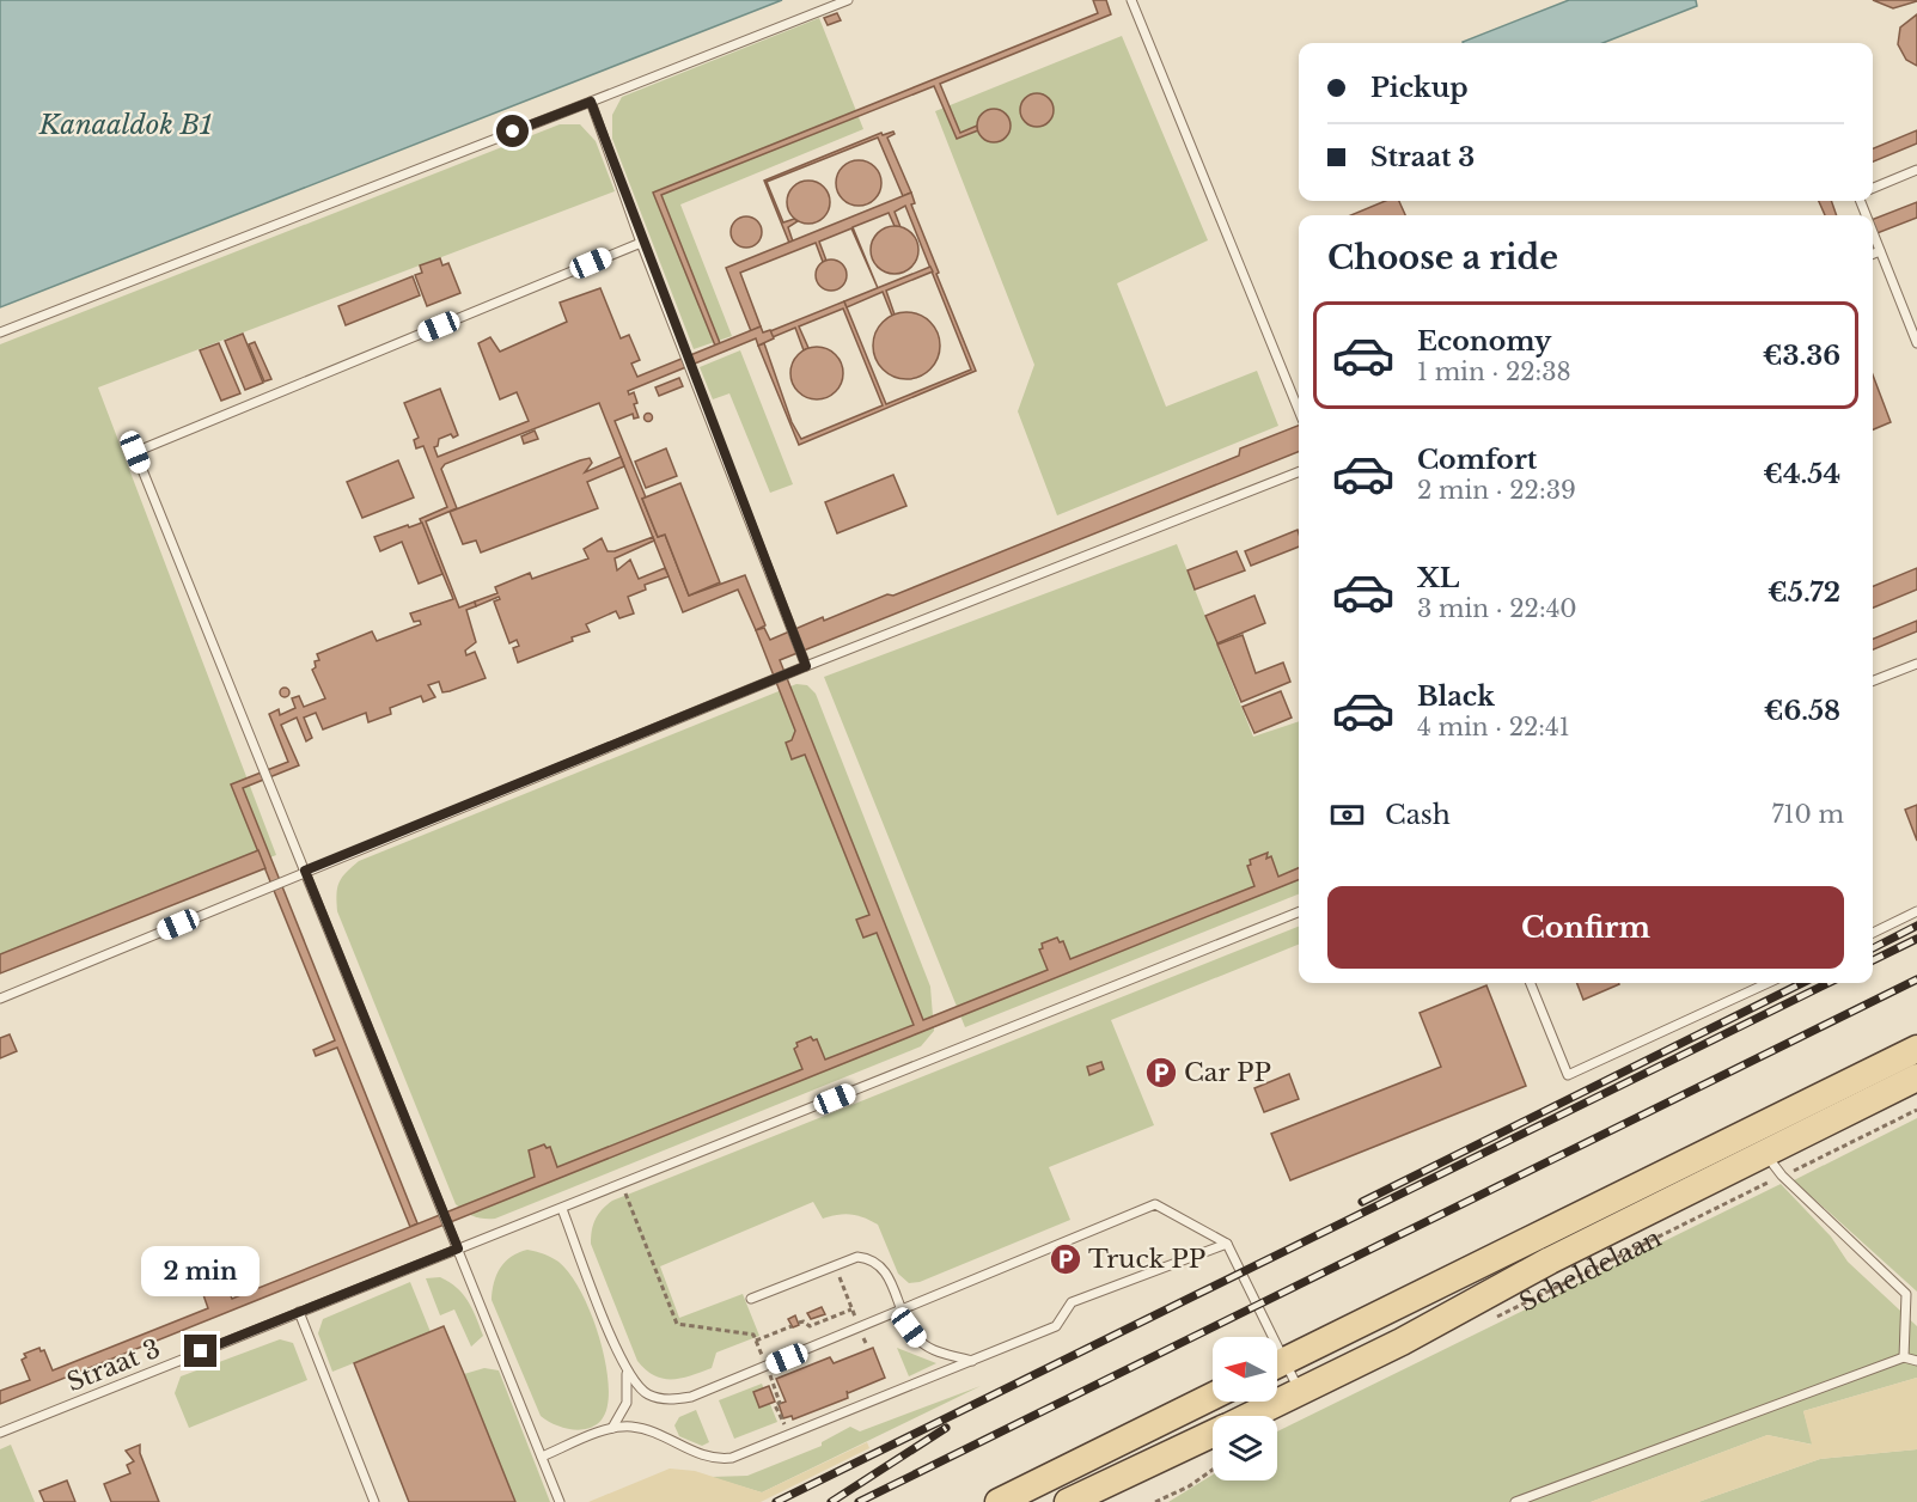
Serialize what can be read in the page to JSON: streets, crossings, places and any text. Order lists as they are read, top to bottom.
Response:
{
  "streets": {
    "main road": ["Scheldelaan"],
    "lane": ["Straat 3"]
  },
  "water": ["Kanaaldok B1"],
  "places": {
    "parking": ["Car PP", "Truck PP"]
  },
  "north": "left",
  "page": {
    "banner": ["Pickup", "Straat 3"],
    "heading": "Choose a ride",
    "list": [
      {
        "name": "Economy",
        "note": "1 min · 22:38",
        "value": "€3.36"
      },
      {
        "name": "Comfort",
        "note": "2 min · 22:39",
        "value": "€4.54"
      },
      {
        "name": "XL",
        "note": "3 min · 22:40",
        "value": "€5.72"
      },
      {
        "name": "Black",
        "note": "4 min · 22:41",
        "value": "€6.58"
      }
    ],
    "pay": ["Cash", "710 m"],
    "buttons": "Confirm",
    "bubble": "2 min"
  }
}
